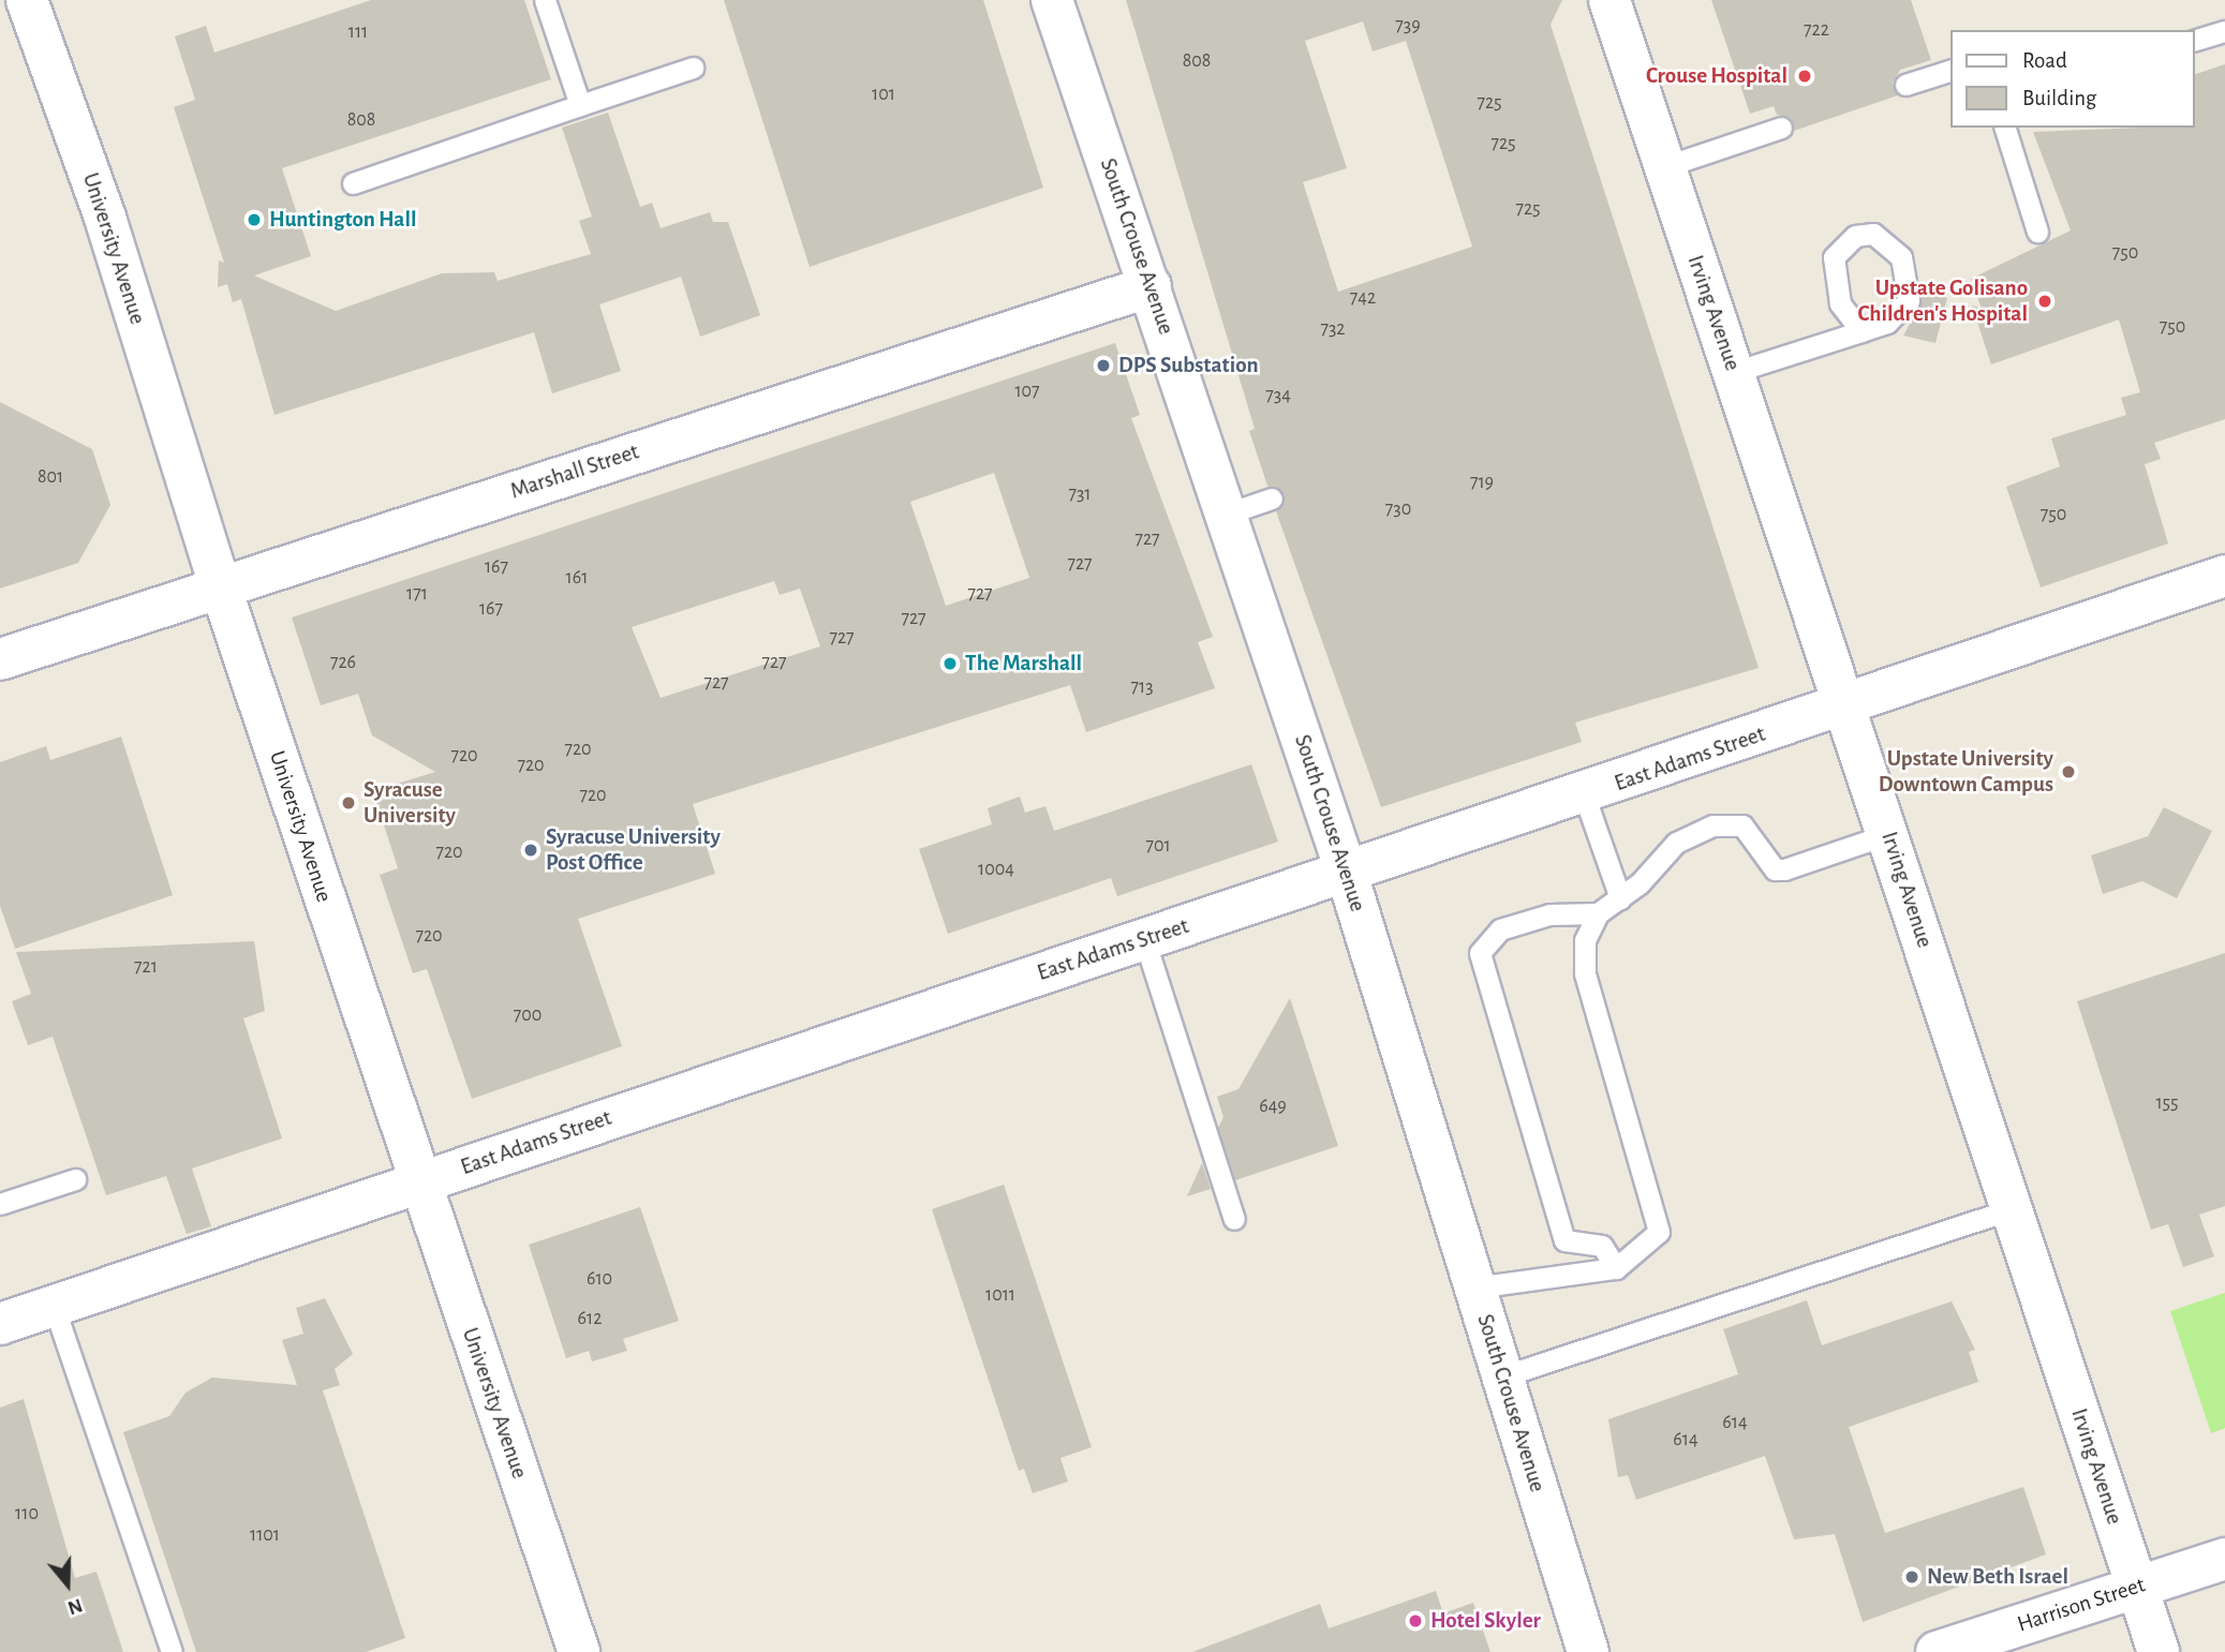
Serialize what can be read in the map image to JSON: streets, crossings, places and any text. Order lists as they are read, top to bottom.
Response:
{
  "streets": {
    "street": [
      "South Crouse Avenue",
      "University Avenue",
      "Irving Avenue",
      "Marshall Street",
      "East Adams Street",
      "Harrison Street"
    ]
  },
  "crossings": [
    ["South Crouse Avenue", "Marshall Street"],
    ["South Crouse Avenue", "East Adams Street"],
    ["University Avenue", "Marshall Street"],
    ["University Avenue", "East Adams Street"],
    ["Irving Avenue", "East Adams Street"],
    ["Irving Avenue", "Harrison Street"]
  ],
  "places": [
    "Crouse Hospital",
    "Huntington Hall",
    "Upstate Golisano Children's Hospital",
    "DPS Substation",
    "The Marshall",
    "Upstate University Downtown Campus",
    "Syracuse University",
    "Syracuse University Post Office",
    "New Beth Israel",
    "Hotel Skyler"
  ],
  "house_numbers": [
    "739",
    "722",
    "111",
    "808",
    "101",
    "725",
    "808",
    "725",
    "725",
    "750",
    "742",
    "750",
    "732",
    "107",
    "734",
    "801",
    "719",
    "731",
    "730",
    "750",
    "727",
    "727",
    "167",
    "161",
    "171",
    "727",
    "167",
    "727",
    "727",
    "726",
    "727",
    "727",
    "713",
    "720",
    "720",
    "720",
    "720",
    "701",
    "720",
    "1004",
    "720",
    "721",
    "700",
    "155",
    "649",
    "610",
    "1011",
    "612",
    "614",
    "614",
    "110",
    "1101"
  ],
  "legend": ["Road", "Building"],
  "north": "bottom"
}
